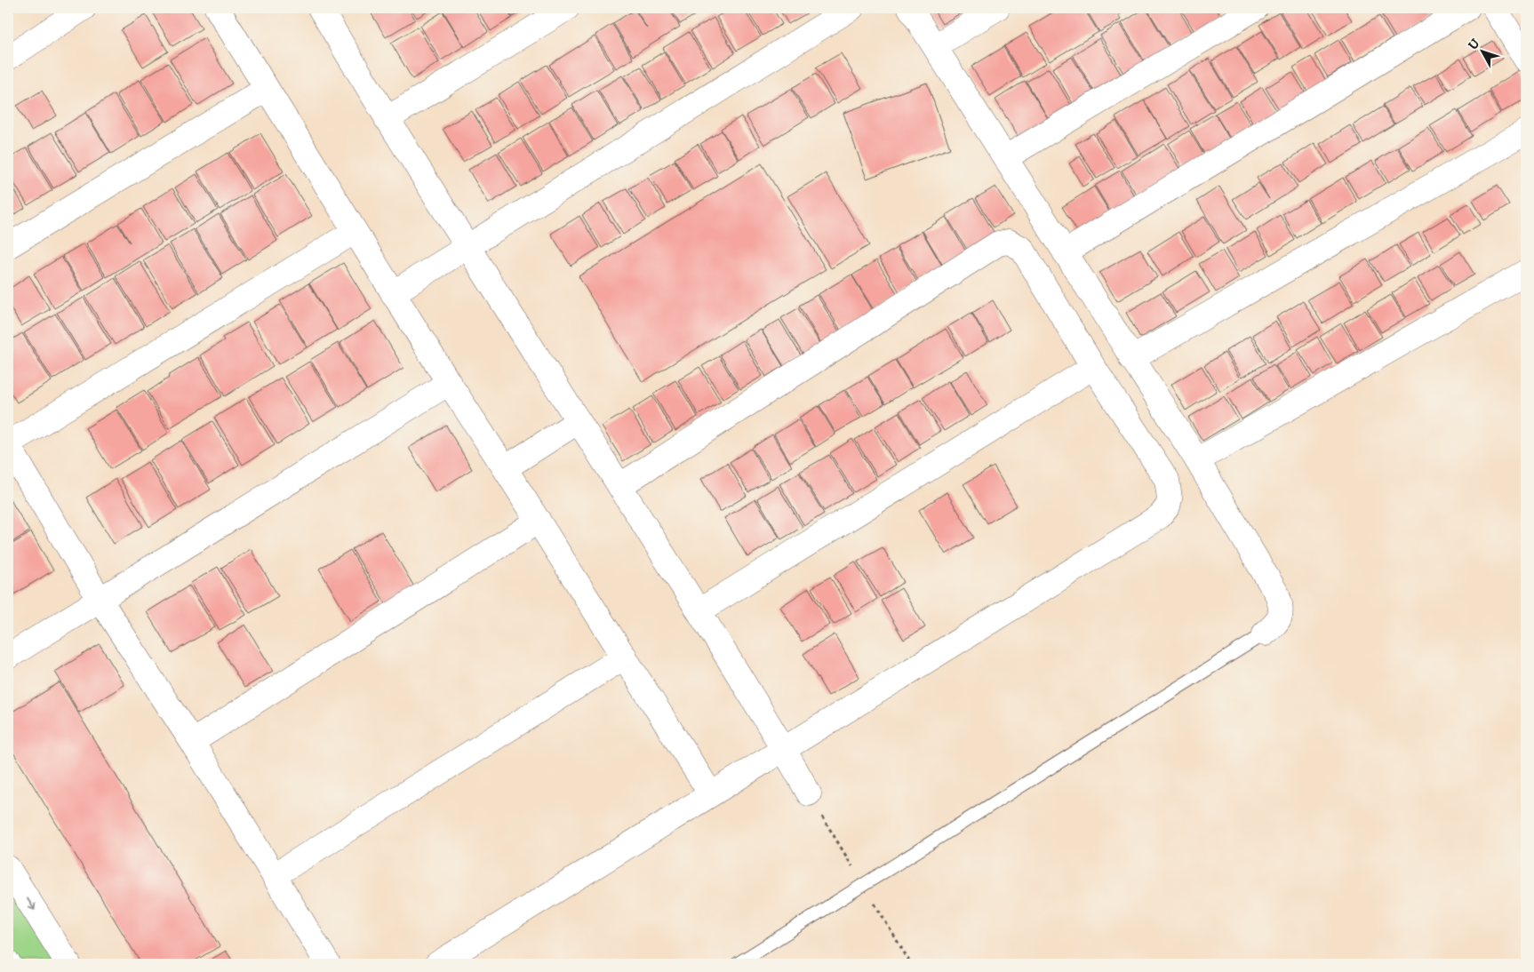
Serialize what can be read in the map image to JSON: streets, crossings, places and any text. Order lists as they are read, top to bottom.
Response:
{
  "north": "top left"
}
